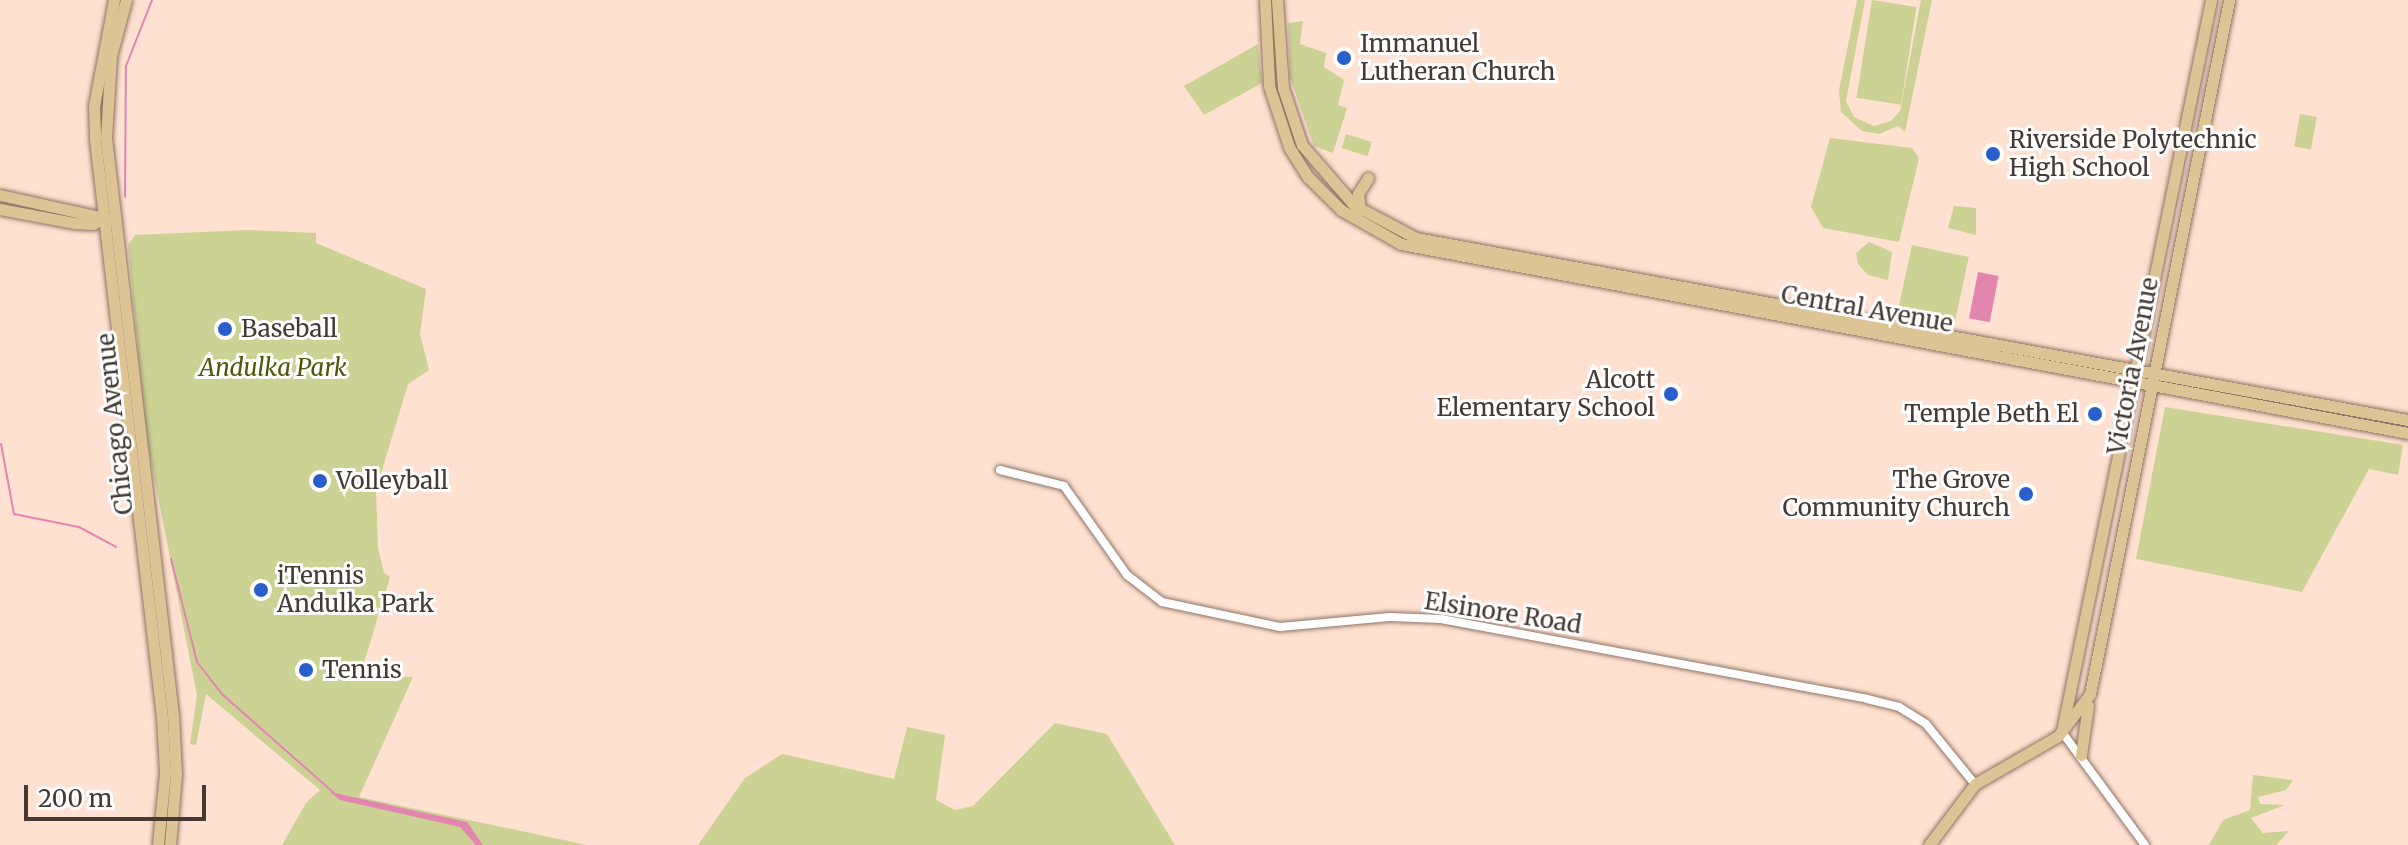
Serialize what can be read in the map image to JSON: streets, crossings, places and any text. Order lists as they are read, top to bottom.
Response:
{
  "streets": {
    "main road": ["Central Avenue", "Victoria Avenue", "Chicago Avenue"],
    "street": ["Elsinore Road"]
  },
  "crossings": [
    ["Central Avenue", "Victoria Avenue"],
    ["Victoria Avenue", "Elsinore Road"]
  ],
  "parks": ["Andulka Park"],
  "places": [
    "Immanuel Lutheran Church",
    "Riverside Polytechnic High School",
    "Baseball",
    "Alcott Elementary School",
    "Temple Beth El",
    "Volleyball",
    "The Grove Community Church",
    "iTennis Andulka Park",
    "Tennis"
  ],
  "scale_bar": "200 m"
}
